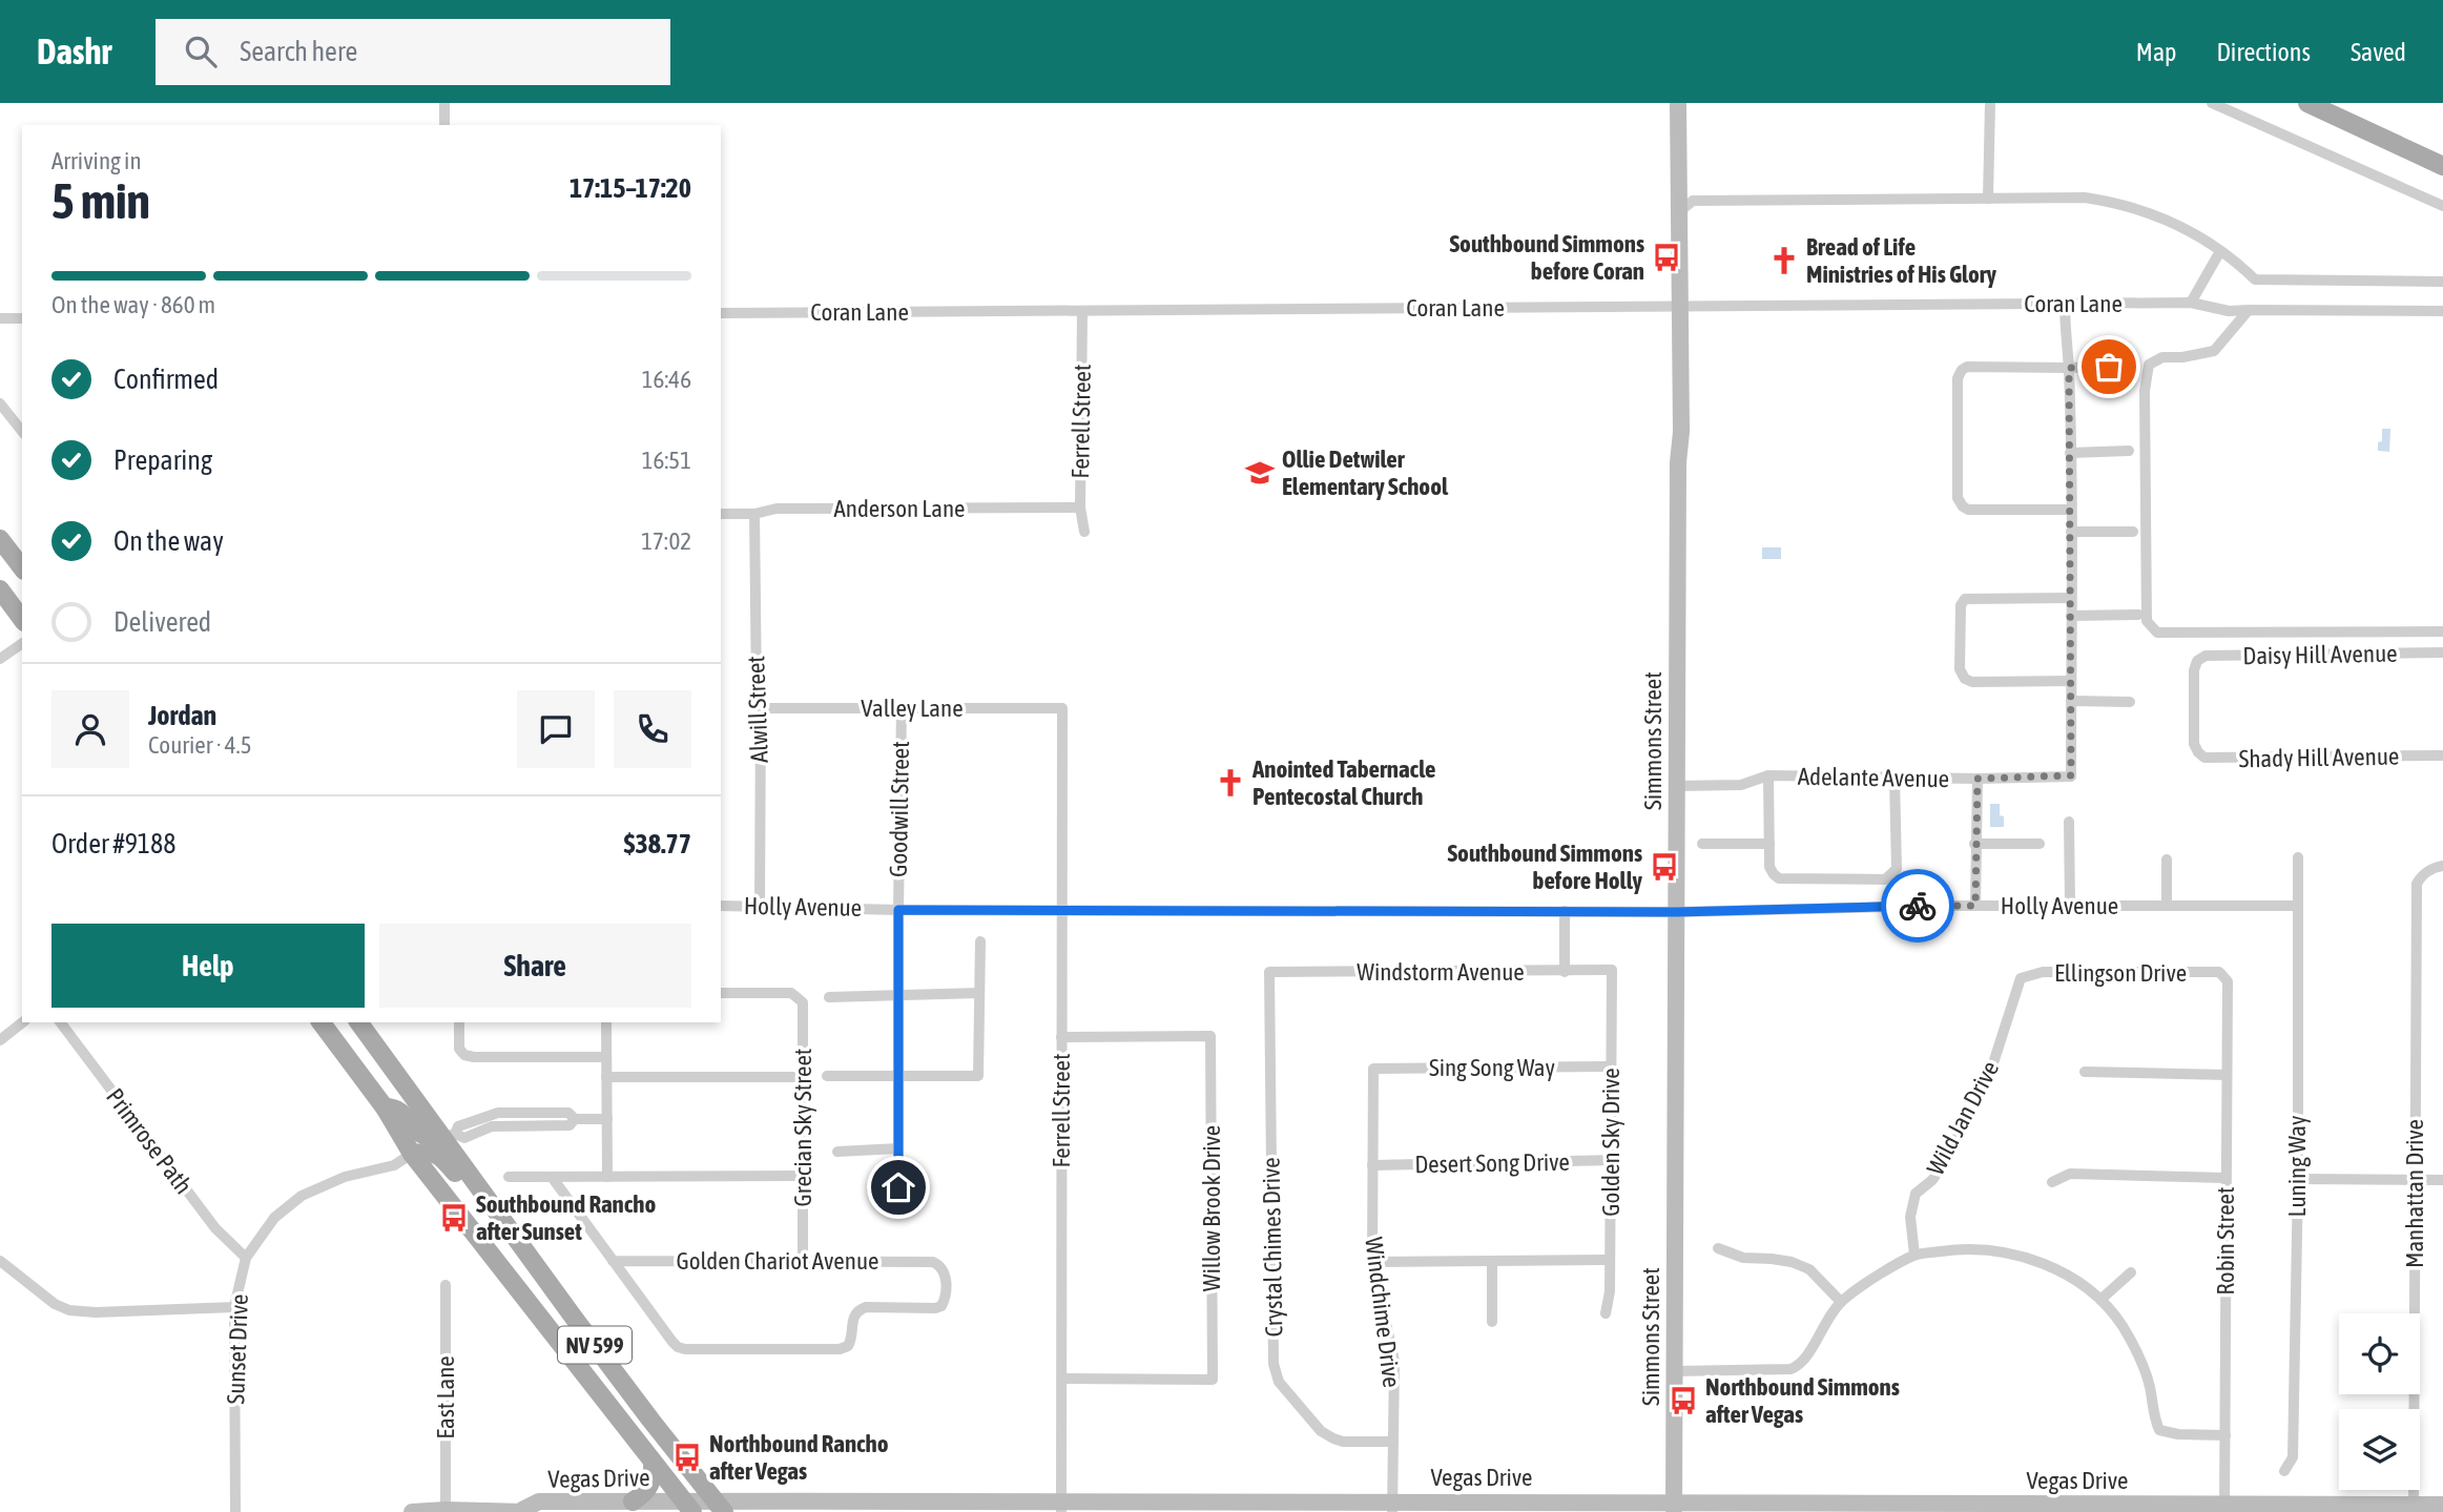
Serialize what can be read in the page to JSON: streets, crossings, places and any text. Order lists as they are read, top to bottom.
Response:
{
  "streets": {
    "main road": ["Simmons Street", "NV 599", "Vegas Drive"],
    "street": [
      "Coran Lane",
      "Ferrell Street",
      "Anderson Lane",
      "Daisy Hill Avenue",
      "Valley Lane",
      "Alwill Street",
      "Shady Hill Avenue",
      "Adelante Avenue",
      "Goodwill Street",
      "Holly Avenue",
      "Windstorm Avenue",
      "Ellingson Drive",
      "Sing Song Way",
      "Wild Jan Drive",
      "Grecian Sky Street",
      "Primrose Path",
      "Golden Sky Drive",
      "Desert Song Drive",
      "Luning Way",
      "Manhattan Drive",
      "Willow Brook Drive",
      "Robin Street",
      "Crystal Chimes Drive",
      "Golden Chariot Avenue",
      "Windchime Drive",
      "Sunset Drive",
      "East Lane"
    ]
  },
  "crossings": [
    ["Coran Lane", "Ferrell Street"],
    ["Coran Lane", "Simmons Street"],
    ["Ferrell Street", "Anderson Lane"],
    ["Ferrell Street", "Valley Lane"],
    ["Ferrell Street", "Holly Avenue"],
    ["Ferrell Street", "Willow Brook Drive"],
    ["Ferrell Street", "Vegas Drive"],
    ["Anderson Lane", "Alwill Street"],
    ["Daisy Hill Avenue", "Shady Hill Avenue"],
    ["Valley Lane", "Alwill Street"],
    ["Valley Lane", "Goodwill Street"],
    ["Alwill Street", "Holly Avenue"],
    ["Simmons Street", "Adelante Avenue"],
    ["Simmons Street", "Holly Avenue"],
    ["Simmons Street", "Vegas Drive"],
    ["Goodwill Street", "Holly Avenue"],
    ["Holly Avenue", "Luning Way"],
    ["Windstorm Avenue", "Golden Sky Drive"],
    ["Windstorm Avenue", "Crystal Chimes Drive"],
    ["Ellingson Drive", "Wild Jan Drive"],
    ["Ellingson Drive", "Robin Street"],
    ["Sing Song Way", "Golden Sky Drive"],
    ["Sing Song Way", "Windchime Drive"],
    ["Grecian Sky Street", "Golden Chariot Avenue"],
    ["Primrose Path", "Sunset Drive"],
    ["Golden Sky Drive", "Desert Song Drive"],
    ["Desert Song Drive", "Windchime Drive"],
    ["Manhattan Drive", "Vegas Drive"],
    ["Robin Street", "Vegas Drive"],
    ["Crystal Chimes Drive", "Windchime Drive"],
    ["Windchime Drive", "Vegas Drive"],
    ["NV 599", "Sunset Drive"],
    ["NV 599", "Vegas Drive"],
    ["East Lane", "Vegas Drive"]
  ],
  "places": {
    "bus stop": [
      "Southbound Simmons before Coran",
      "Southbound Simmons before Holly",
      "Southbound Rancho after Sunset",
      "Northbound Simmons after Vegas",
      "Northbound Rancho after Vegas"
    ],
    "church": ["Bread of Life Ministries of His Glory", "Anointed Tabernacle Pentecostal Church"],
    "school or university": ["Ollie Detwiler Elementary School"]
  },
  "page": {
    "header": "Dashr",
    "search": "Search here",
    "nav": ["Map", "Directions", "Saved"],
    "heading": ["5 min", "Arriving in", "17:15–17:20"],
    "panel": [
      "Jordan",
      "Courier · 4.5",
      "Order #9188",
      "$38.77"
    ],
    "bar": "On the way · 860 m",
    "list": [
      ["Confirmed", "16:46"],
      ["Preparing", "16:51"],
      ["On the way", "17:02"],
      "Delivered"
    ],
    "buttons": ["Help", "Share"]
  }
}
